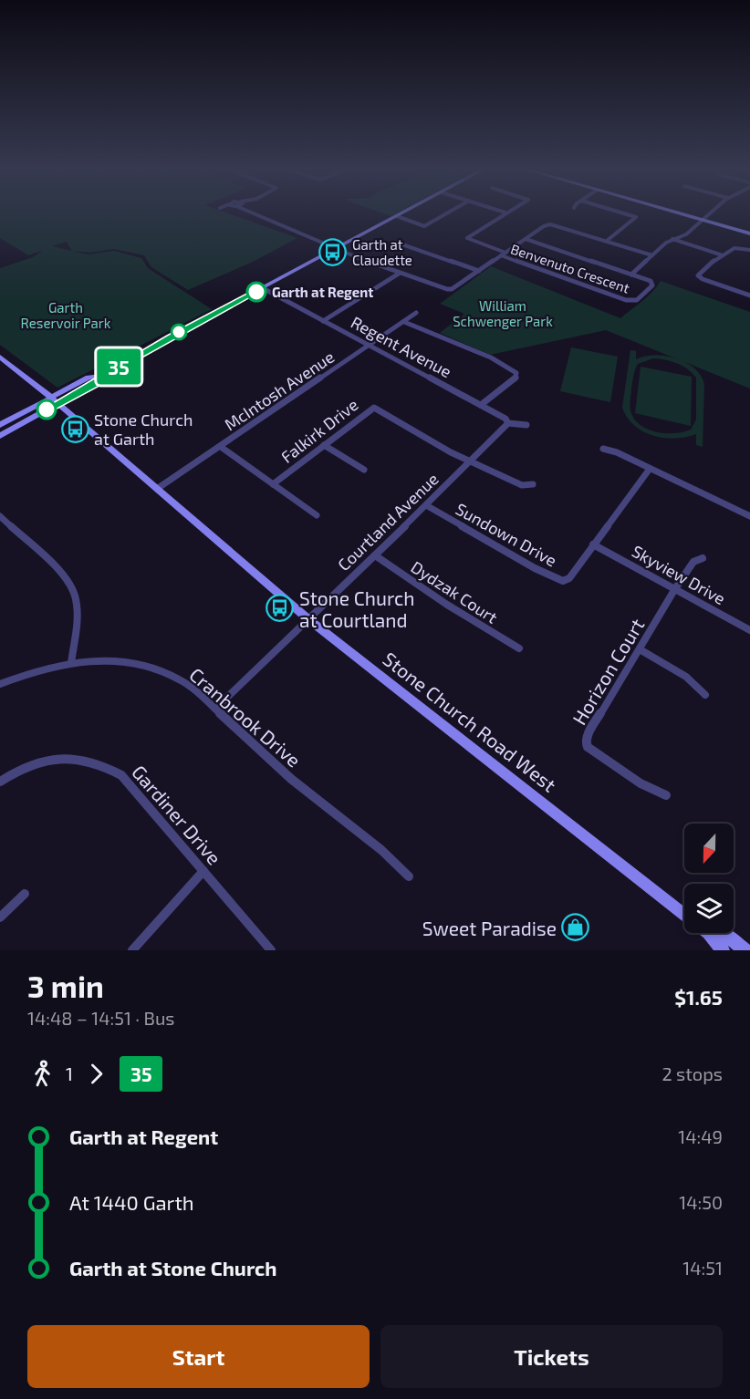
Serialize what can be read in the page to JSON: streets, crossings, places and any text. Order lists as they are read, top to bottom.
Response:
{
  "streets": {
    "main road": ["Stone Church Road West"],
    "street": [
      "Benvenuto Crescent",
      "Regent Avenue",
      "McIntosh Avenue",
      "Falkirk Drive",
      "Courtland Avenue",
      "Sundown Drive",
      "Skyview Drive",
      "Dydzak Court",
      "Horizon Court",
      "Cranbrook Drive",
      "Gardiner Drive"
    ]
  },
  "crossings": [
    ["Regent Avenue", "McIntosh Avenue"],
    ["Regent Avenue", "Courtland Avenue"],
    ["McIntosh Avenue", "Stone Church Road West"],
    ["Falkirk Drive", "Courtland Avenue"],
    ["Courtland Avenue", "Sundown Drive"],
    ["Courtland Avenue", "Dydzak Court"],
    ["Courtland Avenue", "Cranbrook Drive"],
    ["Courtland Avenue", "Stone Church Road West"],
    ["Sundown Drive", "Skyview Drive"],
    ["Skyview Drive", "Horizon Court"]
  ],
  "parks": ["William Schwenger Park", "Garth Reservoir Park"],
  "places": {
    "bus stop": ["Garth at Claudette", "Stone Church at Garth", "Stone Church at Courtland"],
    "other": ["Garth at Regent"],
    "shop": ["Sweet Paradise"]
  },
  "lines": ["bus line 35"],
  "north": "bottom",
  "page": {
    "on_map": "35",
    "heading": ["3 min", "14:48 – 14:51 · Bus", "$1.65"],
    "legs": ["1", "35", "2 stops"],
    "list": [
      {
        "name": "Garth at Regent",
        "value": "14:49"
      },
      {
        "name": "At 1440 Garth",
        "value": "14:50"
      },
      {
        "name": "Garth at Stone Church",
        "value": "14:51"
      }
    ],
    "buttons": ["Start", "Tickets"]
  }
}
